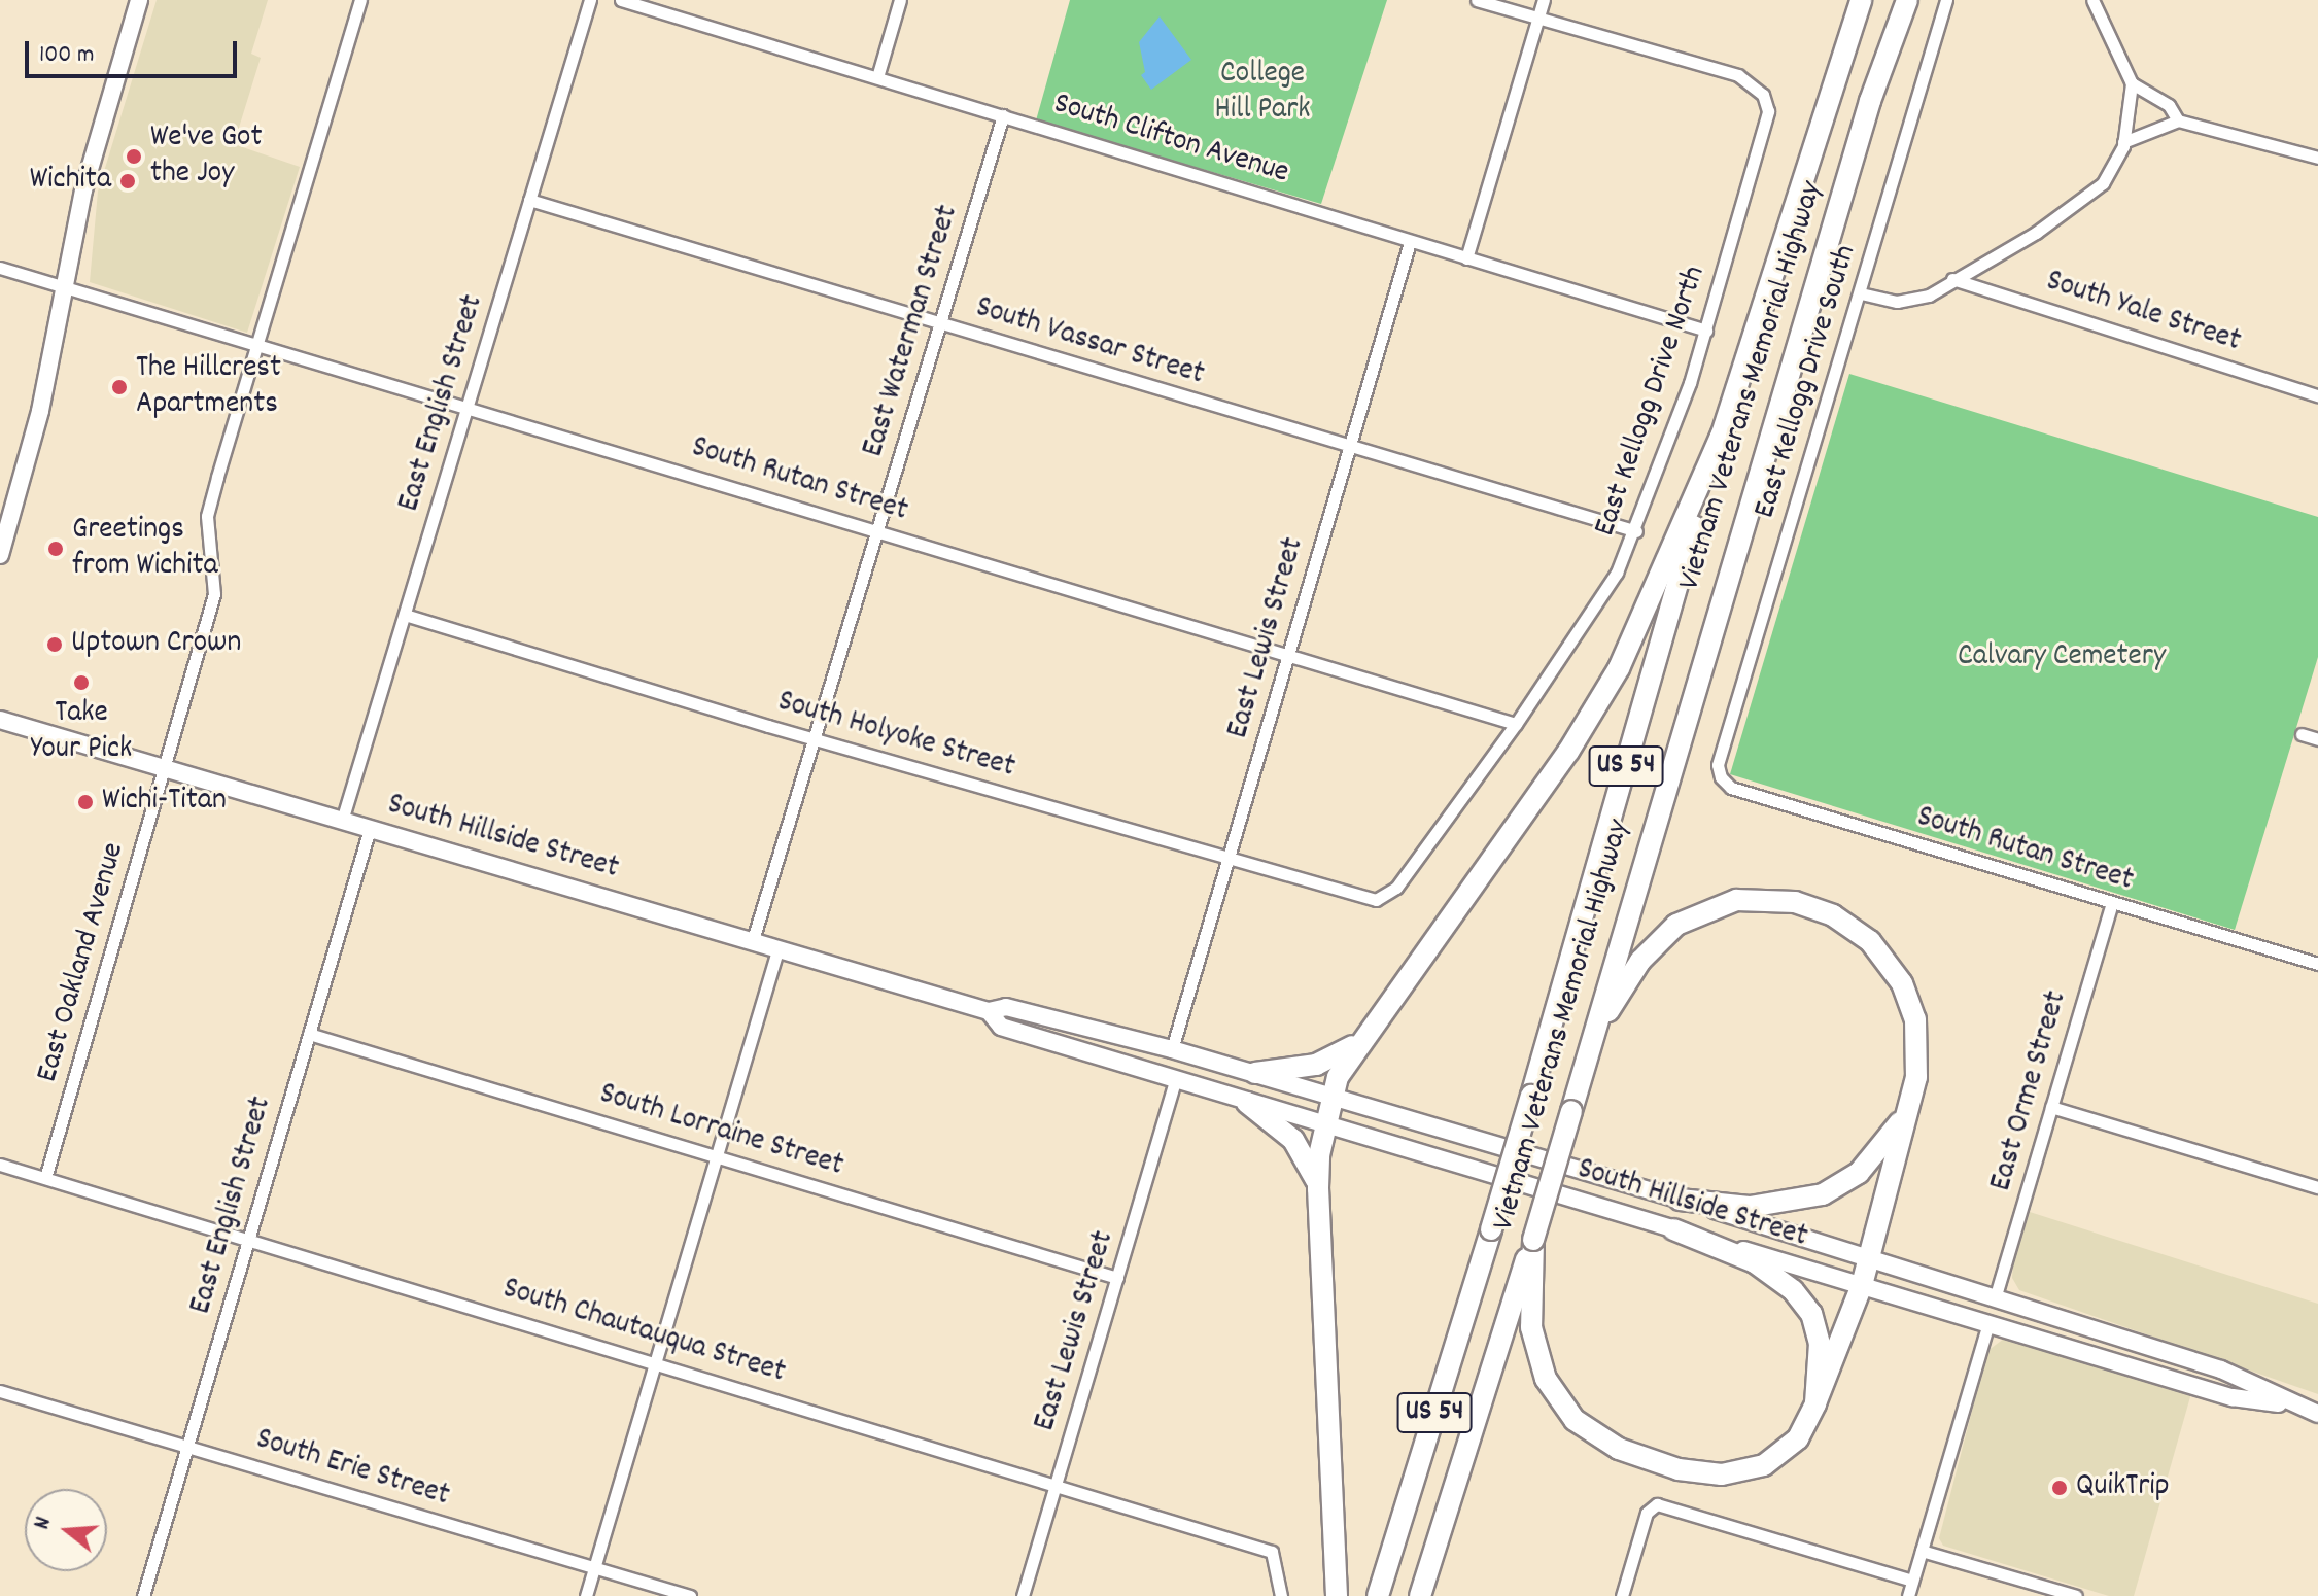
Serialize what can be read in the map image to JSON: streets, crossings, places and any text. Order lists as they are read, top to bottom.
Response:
{
  "streets": {
    "highway": ["Vietnam Veterans Memorial Highway", "US 54"],
    "main road": ["South Hillside Street"],
    "street": [
      "South Clifton Avenue",
      "South Yale Street",
      "East Waterman Street",
      "South Vassar Street",
      "East Kellogg Drive South",
      "East Kellogg Drive North",
      "East English Street",
      "South Rutan Street",
      "East Lewis Street",
      "South Holyoke Street",
      "East Oakland Avenue",
      "East Orme Street",
      "South Lorraine Street",
      "South Chautauqua Street",
      "South Erie Street"
    ]
  },
  "crossings": [
    ["South Clifton Avenue", "East Waterman Street"],
    ["South Clifton Avenue", "East Kellogg Drive North"],
    ["South Clifton Avenue", "East Lewis Street"],
    ["East Waterman Street", "South Vassar Street"],
    ["East Waterman Street", "South Rutan Street"],
    ["East Waterman Street", "South Holyoke Street"],
    ["East Waterman Street", "South Hillside Street"],
    ["South Vassar Street", "East Kellogg Drive North"],
    ["South Vassar Street", "East English Street"],
    ["South Vassar Street", "East Lewis Street"],
    ["East Kellogg Drive South", "South Rutan Street"],
    ["East Kellogg Drive North", "South Rutan Street"],
    ["East Kellogg Drive North", "South Holyoke Street"],
    ["East English Street", "South Rutan Street"],
    ["East English Street", "South Holyoke Street"],
    ["East English Street", "South Hillside Street"],
    ["East English Street", "South Lorraine Street"],
    ["East English Street", "South Chautauqua Street"],
    ["East English Street", "South Erie Street"],
    ["South Rutan Street", "East Lewis Street"],
    ["South Rutan Street", "East Oakland Avenue"],
    ["South Rutan Street", "East Orme Street"],
    ["East Lewis Street", "South Holyoke Street"],
    ["East Lewis Street", "South Hillside Street"],
    ["East Lewis Street", "South Lorraine Street"],
    ["East Lewis Street", "South Chautauqua Street"],
    ["South Hillside Street", "East Oakland Avenue"],
    ["South Hillside Street", "East Orme Street"],
    ["East Oakland Avenue", "South Chautauqua Street"]
  ],
  "parks": ["College Hill Park", "Calvary Cemetery"],
  "places": [
    "We've Got the Joy",
    "Wichita",
    "The Hillcrest Apartments",
    "Greetings from Wichita",
    "Uptown Crown",
    "Take Your Pick",
    "Wichi-Titan",
    "QuikTrip"
  ],
  "scale_bar": "100 m",
  "north": "left"
}
